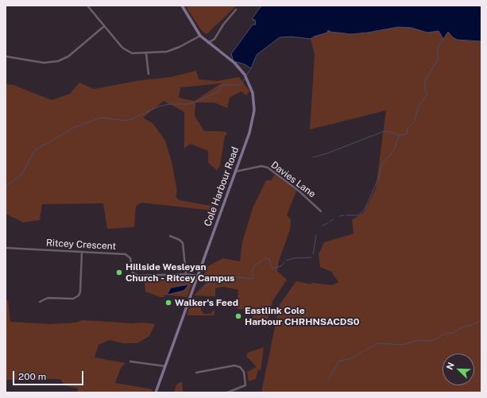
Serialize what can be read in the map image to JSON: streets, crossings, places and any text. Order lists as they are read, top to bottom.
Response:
{
  "streets": {
    "main road": ["Cole Harbour Road"],
    "street": ["Davies Lane", "Ritcey Crescent"]
  },
  "crossings": [
    ["Davies Lane", "Cole Harbour Road"],
    ["Cole Harbour Road", "Ritcey Crescent"]
  ],
  "places": ["Hillside Wesleyan Church - Ritcey Campus", "Walker's Feed", "Eastlink Cole Harbour CHRHNSACDS0"],
  "scale_bar": "200 m",
  "north": "top left"
}
